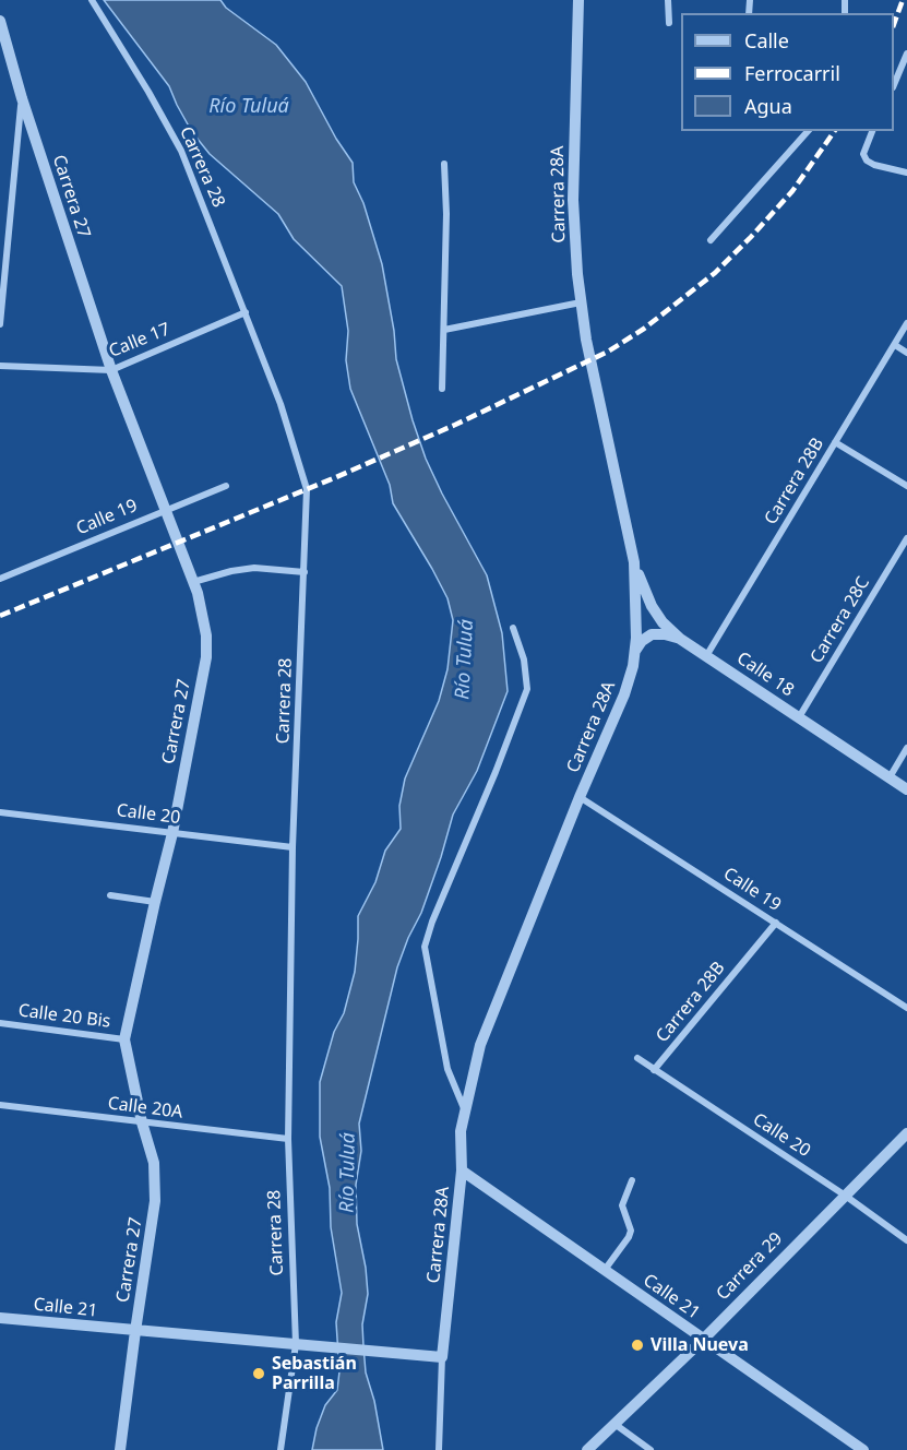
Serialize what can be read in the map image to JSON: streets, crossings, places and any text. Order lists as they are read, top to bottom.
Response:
{
  "streets": {
    "street": [
      "Carrera 28",
      "Carrera 28A",
      "Carrera 27",
      "Calle 17",
      "Carrera 28B",
      "Calle 19",
      "Carrera 28C",
      "Calle 18",
      "Calle 20",
      "Calle 20 Bis",
      "Calle 20A",
      "Carrera 29",
      "Calle 21"
    ]
  },
  "crossings": [
    ["Carrera 28", "Calle 17"],
    ["Carrera 28", "Calle 20"],
    ["Carrera 28", "Calle 20A"],
    ["Carrera 28", "Calle 21"],
    ["Carrera 28A", "Calle 19"],
    ["Carrera 28A", "Calle 18"],
    ["Carrera 28A", "Calle 21"],
    ["Carrera 27", "Calle 17"],
    ["Carrera 27", "Calle 19"],
    ["Carrera 27", "Calle 20"],
    ["Carrera 27", "Calle 20 Bis"],
    ["Carrera 27", "Calle 20A"],
    ["Carrera 27", "Calle 21"],
    ["Carrera 28B", "Calle 19"],
    ["Carrera 28B", "Calle 18"],
    ["Carrera 28B", "Calle 20"],
    ["Carrera 28C", "Calle 18"],
    ["Calle 20", "Carrera 29"],
    ["Carrera 29", "Calle 21"]
  ],
  "water": ["Río Tuluá"],
  "places": ["Villa Nueva", "Sebastián Parrilla"],
  "legend": ["Calle", "Ferrocarril", "Agua"]
}
